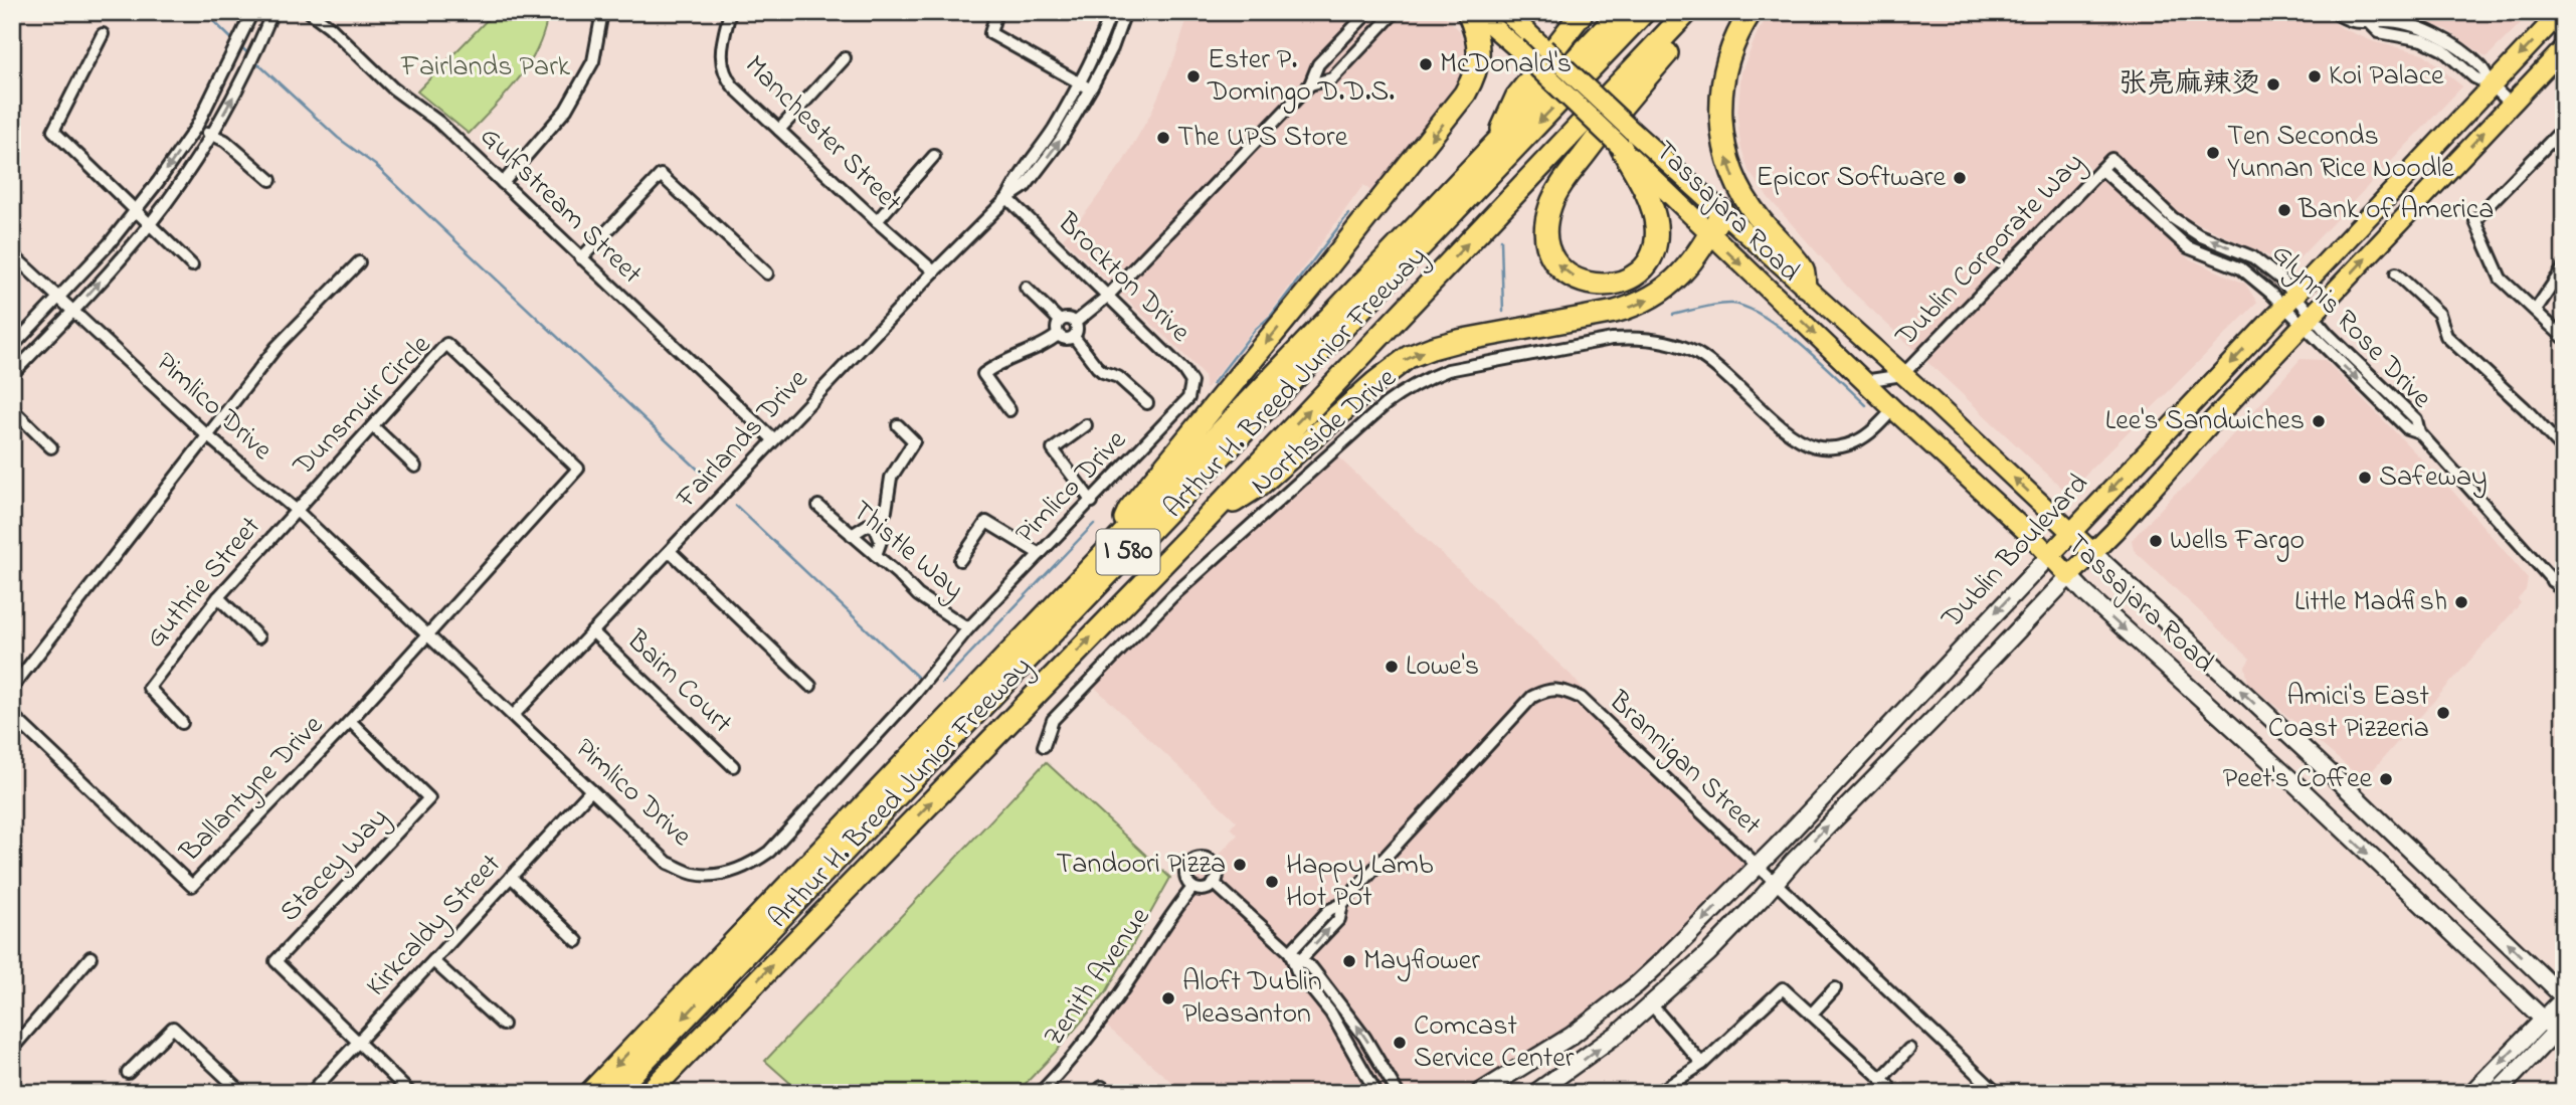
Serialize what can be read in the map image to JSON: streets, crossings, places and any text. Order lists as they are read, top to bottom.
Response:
{
  "streets": {
    "highway": ["Arthur H. Breed Junior Freeway", "I 580"],
    "main road": ["Tassajara Road", "Dublin Boulevard"],
    "street": [
      "Manchester Street",
      "Gulfstream Street",
      "Dublin Corporate Way",
      "Brockton Drive",
      "Glynnis Rose Drive",
      "Dunsmuir Circle",
      "Pimlico Drive",
      "Northside Drive",
      "Fairlands Drive",
      "Thistle Way",
      "Guthrie Street",
      "Bairn Court",
      "Brannigan Street",
      "Ballantyne Drive",
      "Stacey Way",
      "Kirkcaldy Street",
      "Zenith Avenue"
    ]
  },
  "crossings": [
    ["Manchester Street", "Fairlands Drive"],
    ["Gulfstream Street", "Fairlands Drive"],
    ["Tassajara Road", "Dublin Corporate Way"],
    ["Tassajara Road", "Northside Drive"],
    ["Tassajara Road", "Dublin Boulevard"],
    ["Dublin Corporate Way", "Glynnis Rose Drive"],
    ["Brockton Drive", "Pimlico Drive"],
    ["Brockton Drive", "Fairlands Drive"],
    ["Glynnis Rose Drive", "Dublin Boulevard"],
    ["Dunsmuir Circle", "Pimlico Drive"],
    ["Dunsmuir Circle", "Guthrie Street"],
    ["Dunsmuir Circle", "Ballantyne Drive"],
    ["Pimlico Drive", "Fairlands Drive"],
    ["Pimlico Drive", "Thistle Way"],
    ["Pimlico Drive", "Guthrie Street"],
    ["Pimlico Drive", "Ballantyne Drive"],
    ["Pimlico Drive", "Kirkcaldy Street"],
    ["Fairlands Drive", "Bairn Court"],
    ["Dublin Boulevard", "Brannigan Street"],
    ["Ballantyne Drive", "Stacey Way"],
    ["Stacey Way", "Kirkcaldy Street"]
  ],
  "parks": ["Fairlands Park"],
  "places": [
    "McDonald's",
    "Ester P. Domingo D.D.S.",
    "Koi Palace",
    "张亮麻辣烫",
    "The UPS Store",
    "Ten Seconds Yunnan Rice Noodle",
    "Epicor Software",
    "Bank of America",
    "Lee's Sandwiches",
    "Safeway",
    "Wells Fargo",
    "Little Madfish",
    "Lowe's",
    "Amici's East Coast Pizzeria",
    "Peet's Coffee",
    "Tandoori Pizza",
    "Happy Lamb Hot Pot",
    "Mayflower",
    "Aloft Dublin Pleasanton",
    "Comcast Service Center"
  ]
}
